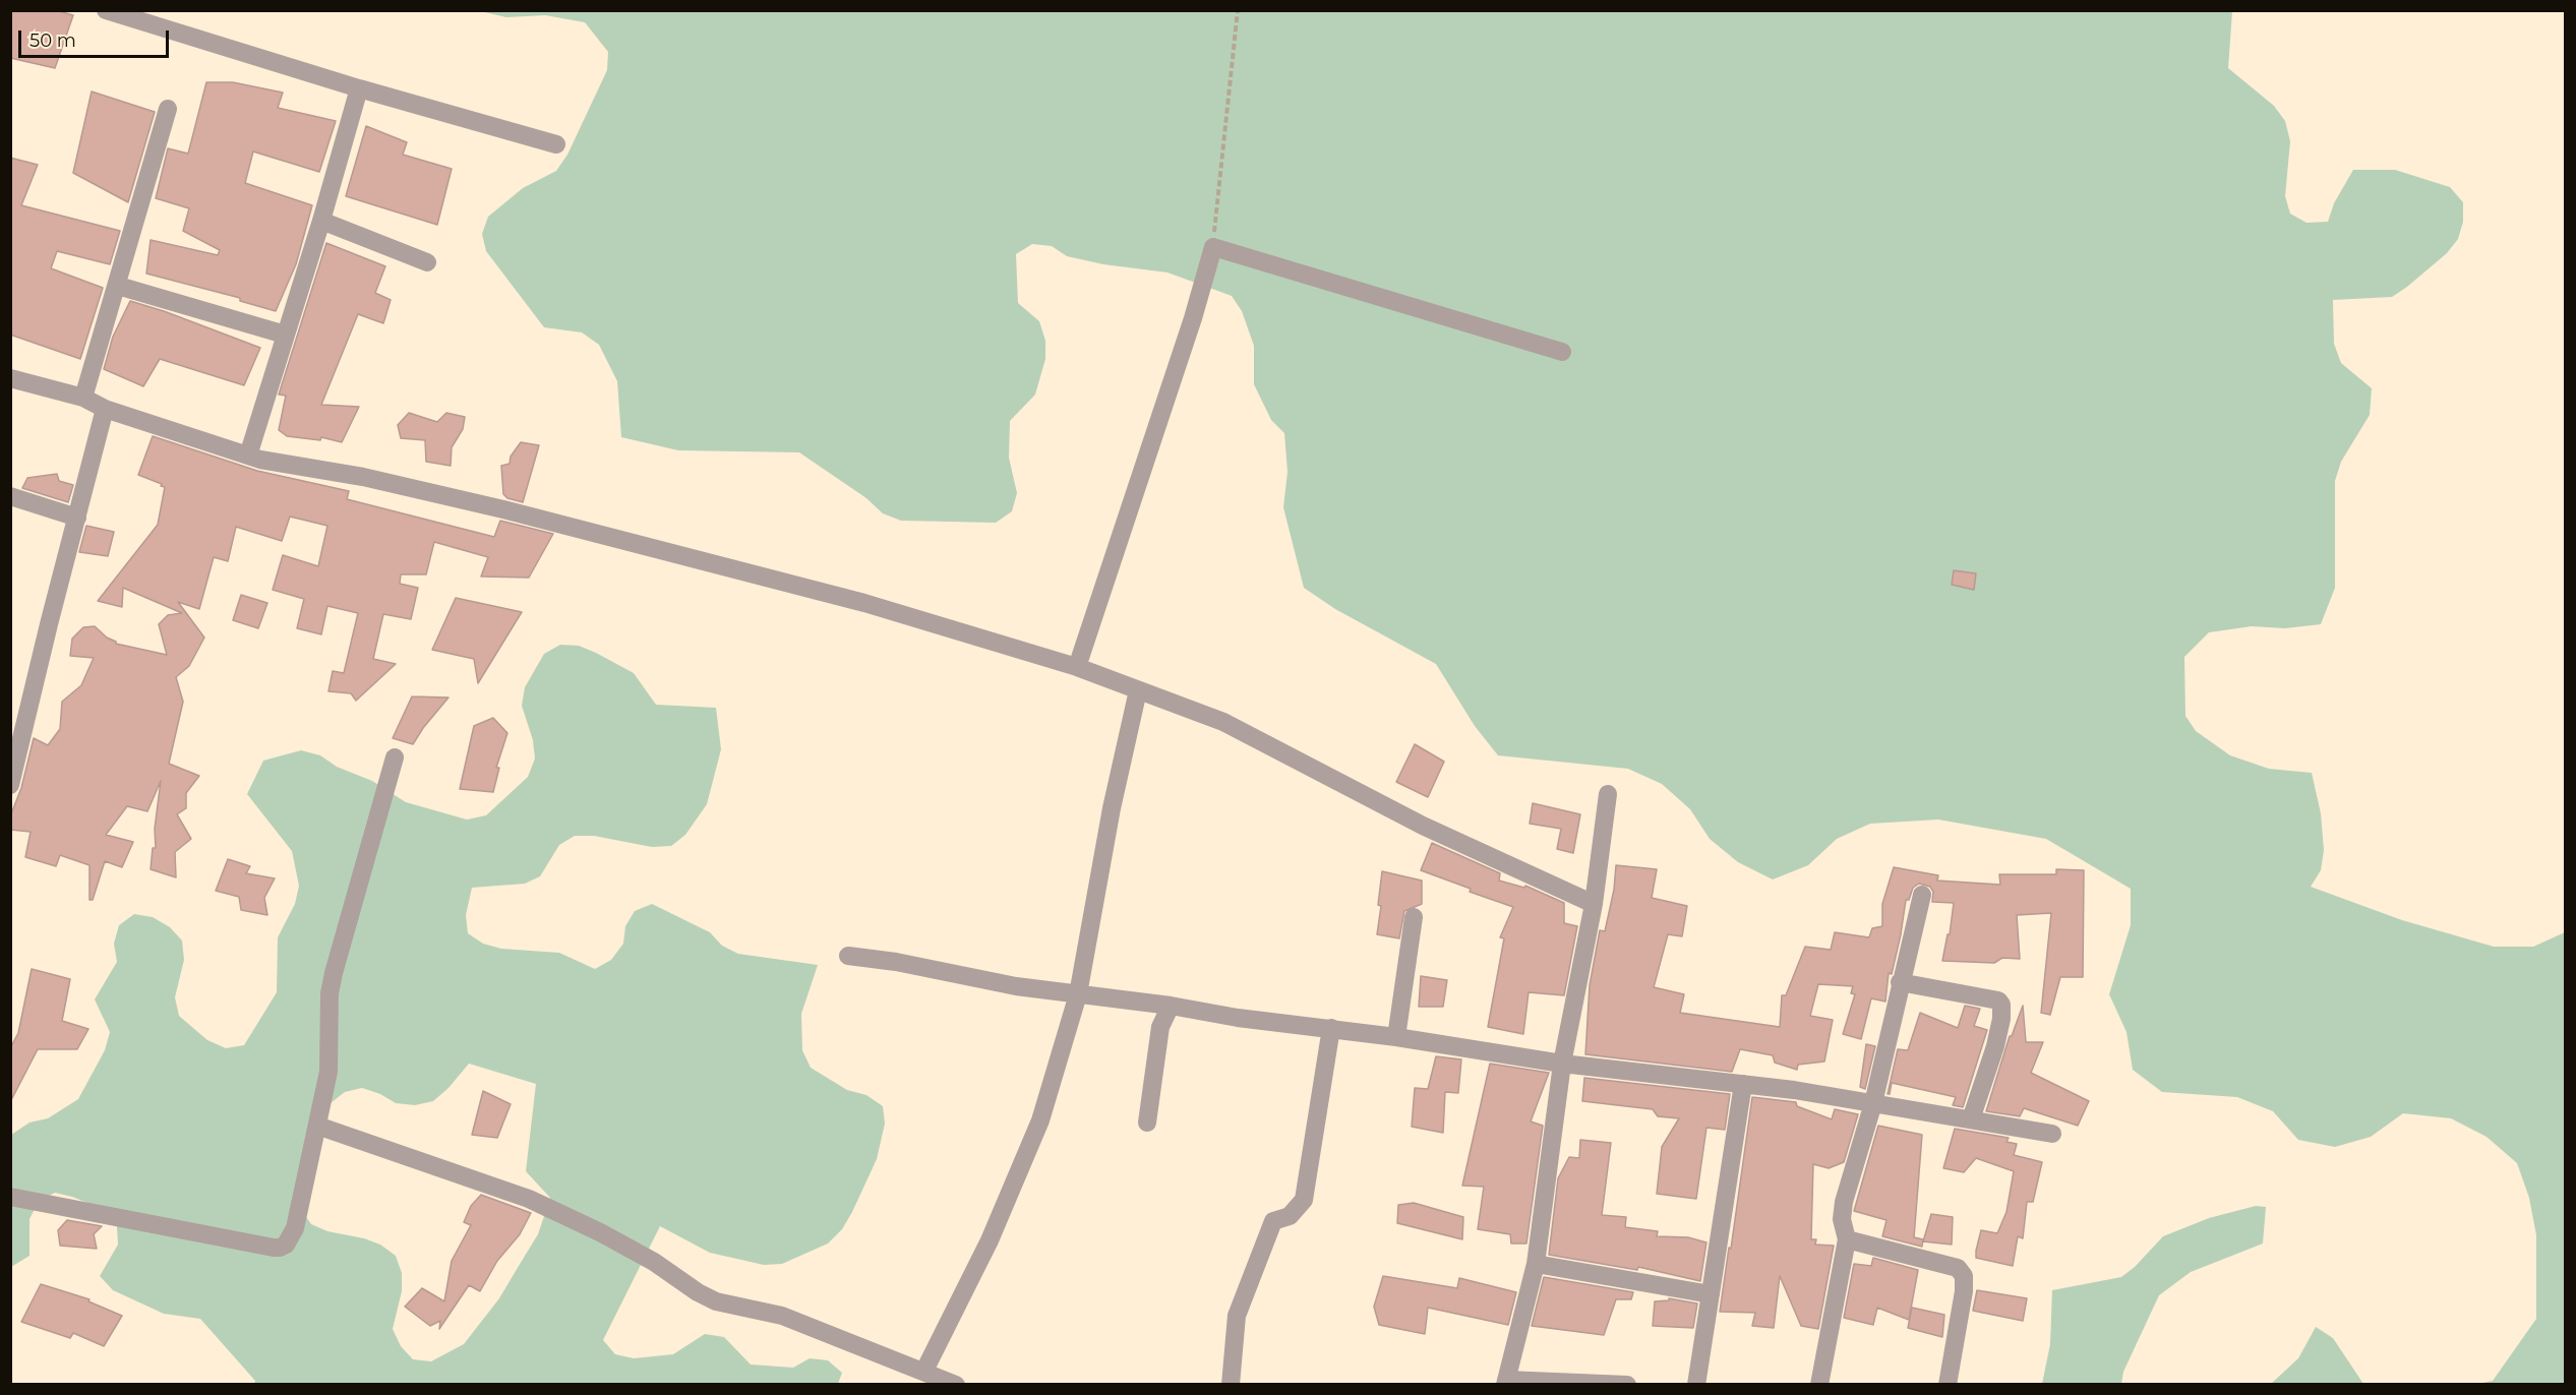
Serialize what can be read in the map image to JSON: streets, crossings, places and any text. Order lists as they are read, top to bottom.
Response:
{
  "scale_bar": "50 m"
}
